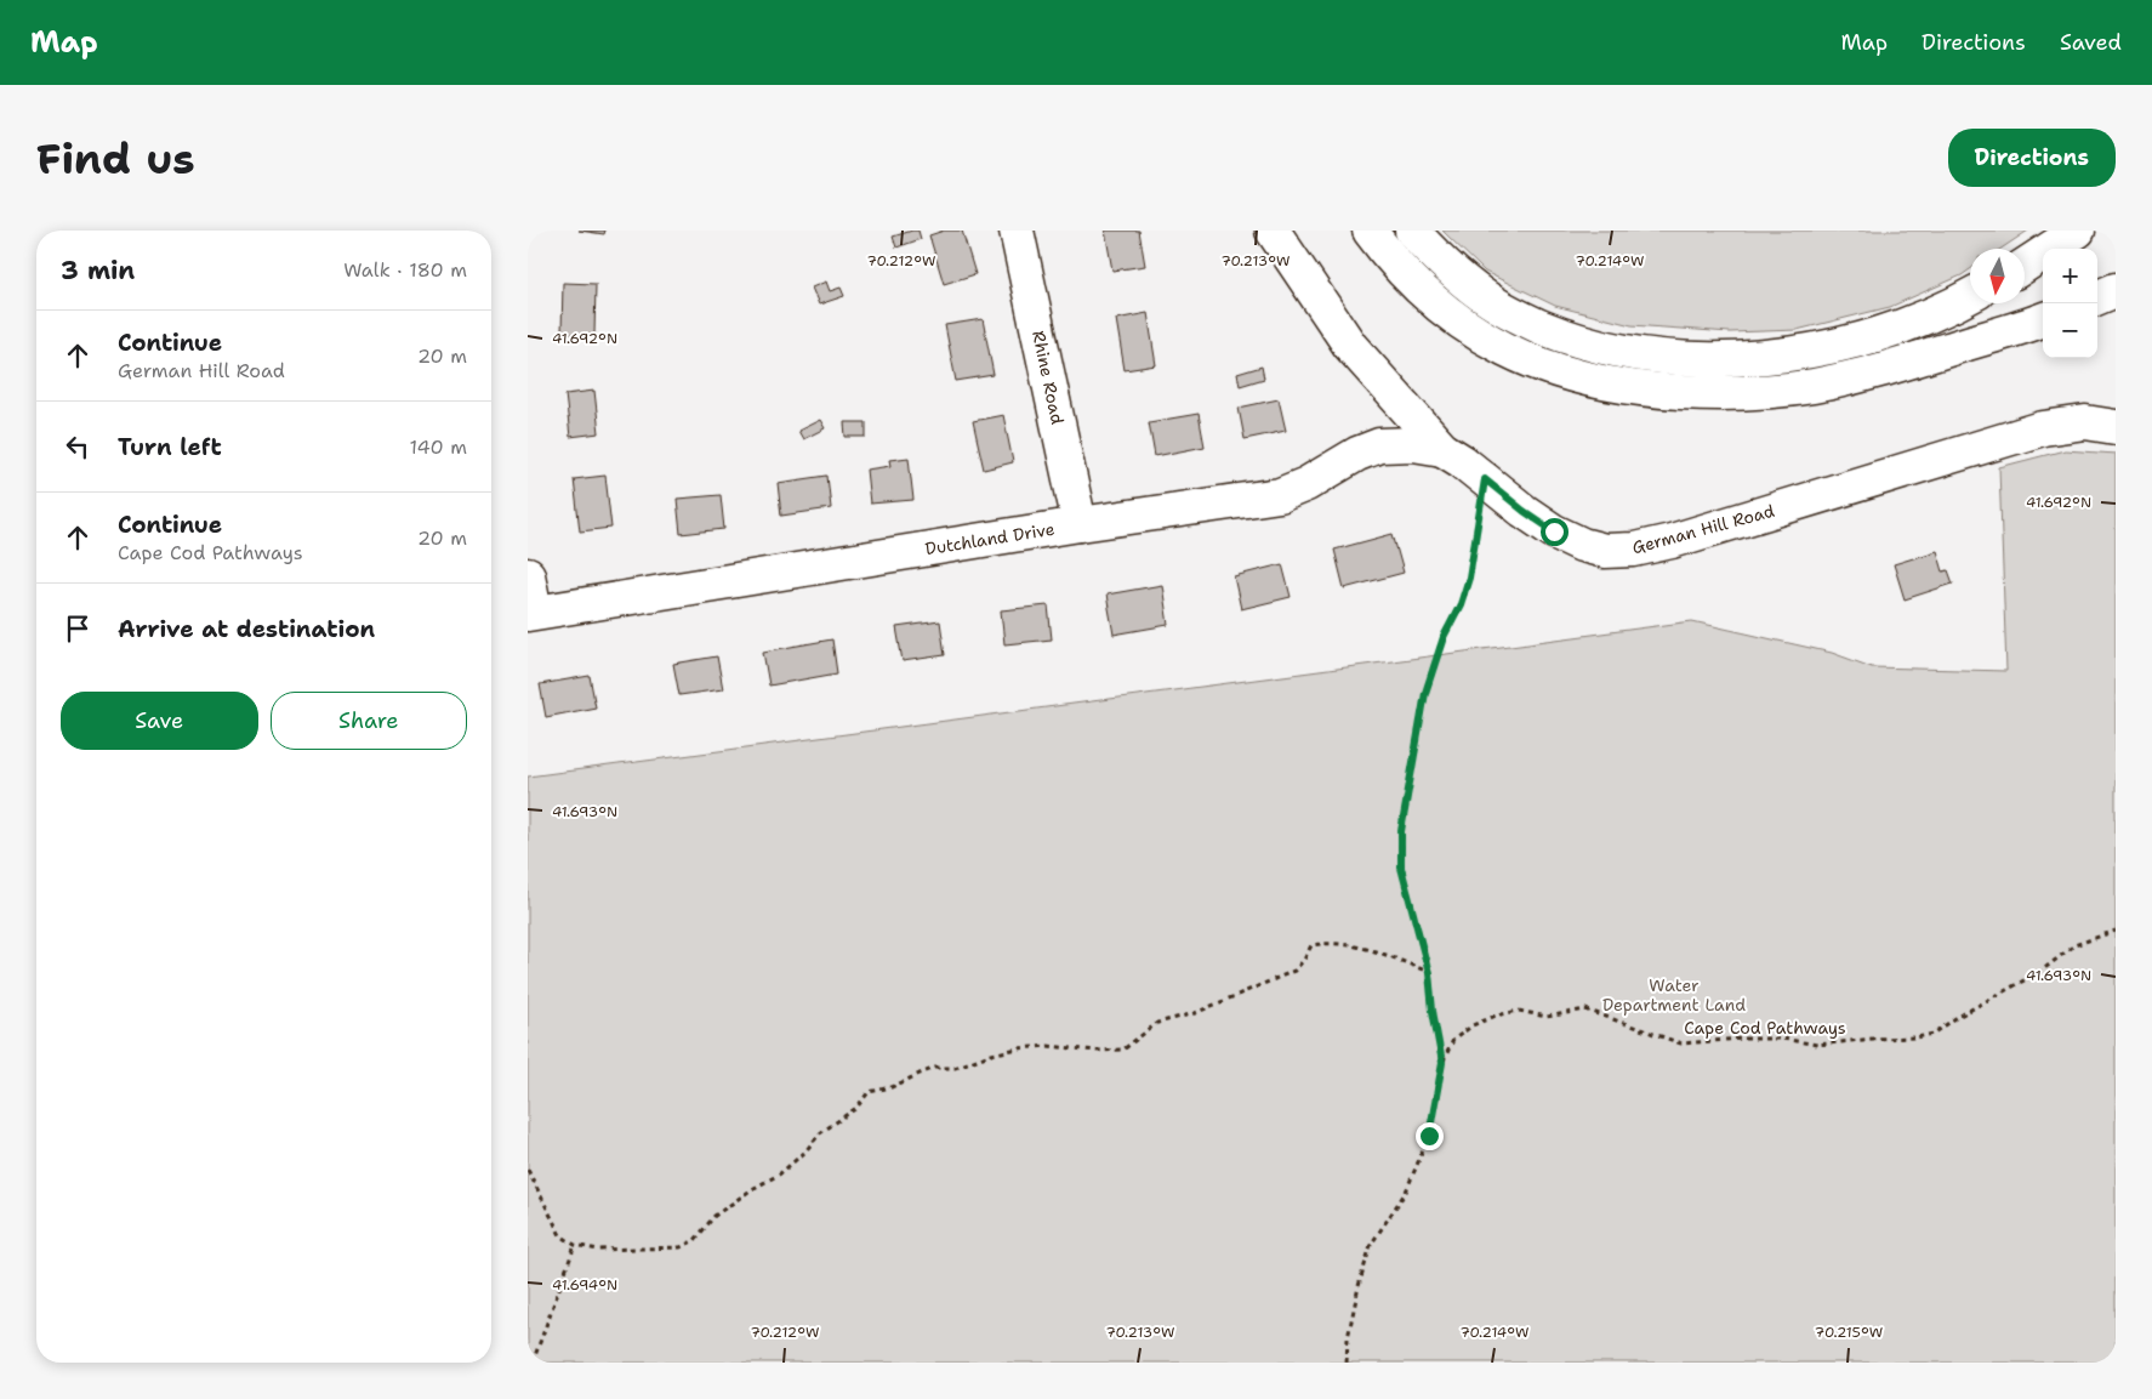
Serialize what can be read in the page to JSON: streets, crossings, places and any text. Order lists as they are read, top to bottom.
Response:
{
  "streets": {
    "main road": ["Rhine Road", "German Hill Road", "Dutchland Drive"],
    "path": ["Cape Cod Pathways"]
  },
  "crossings": [
    ["Rhine Road", "Dutchland Drive"],
    ["German Hill Road", "Dutchland Drive"]
  ],
  "parks": ["Water Department Land"],
  "north": "bottom",
  "page": {
    "header": "Map",
    "nav": ["Map", "Directions", "Saved"],
    "buttons": [
      "Directions",
      ["Save", "Share"]
    ],
    "title": "Find us",
    "heading": ["3 min", "Walk · 180 m"],
    "map_buttons": ["+", "−"],
    "list": [
      ["Continue", "German Hill Road", "20 m"],
      ["Turn left", "140 m"],
      ["Continue", "Cape Cod Pathways", "20 m"],
      "Arrive at destination"
    ]
  },
  "coordinates": [
    "70.212°W",
    "70.213°W",
    "70.214°W",
    "41.692°N",
    "41.693°N",
    "41.694°N",
    "70.215°W"
  ]
}
